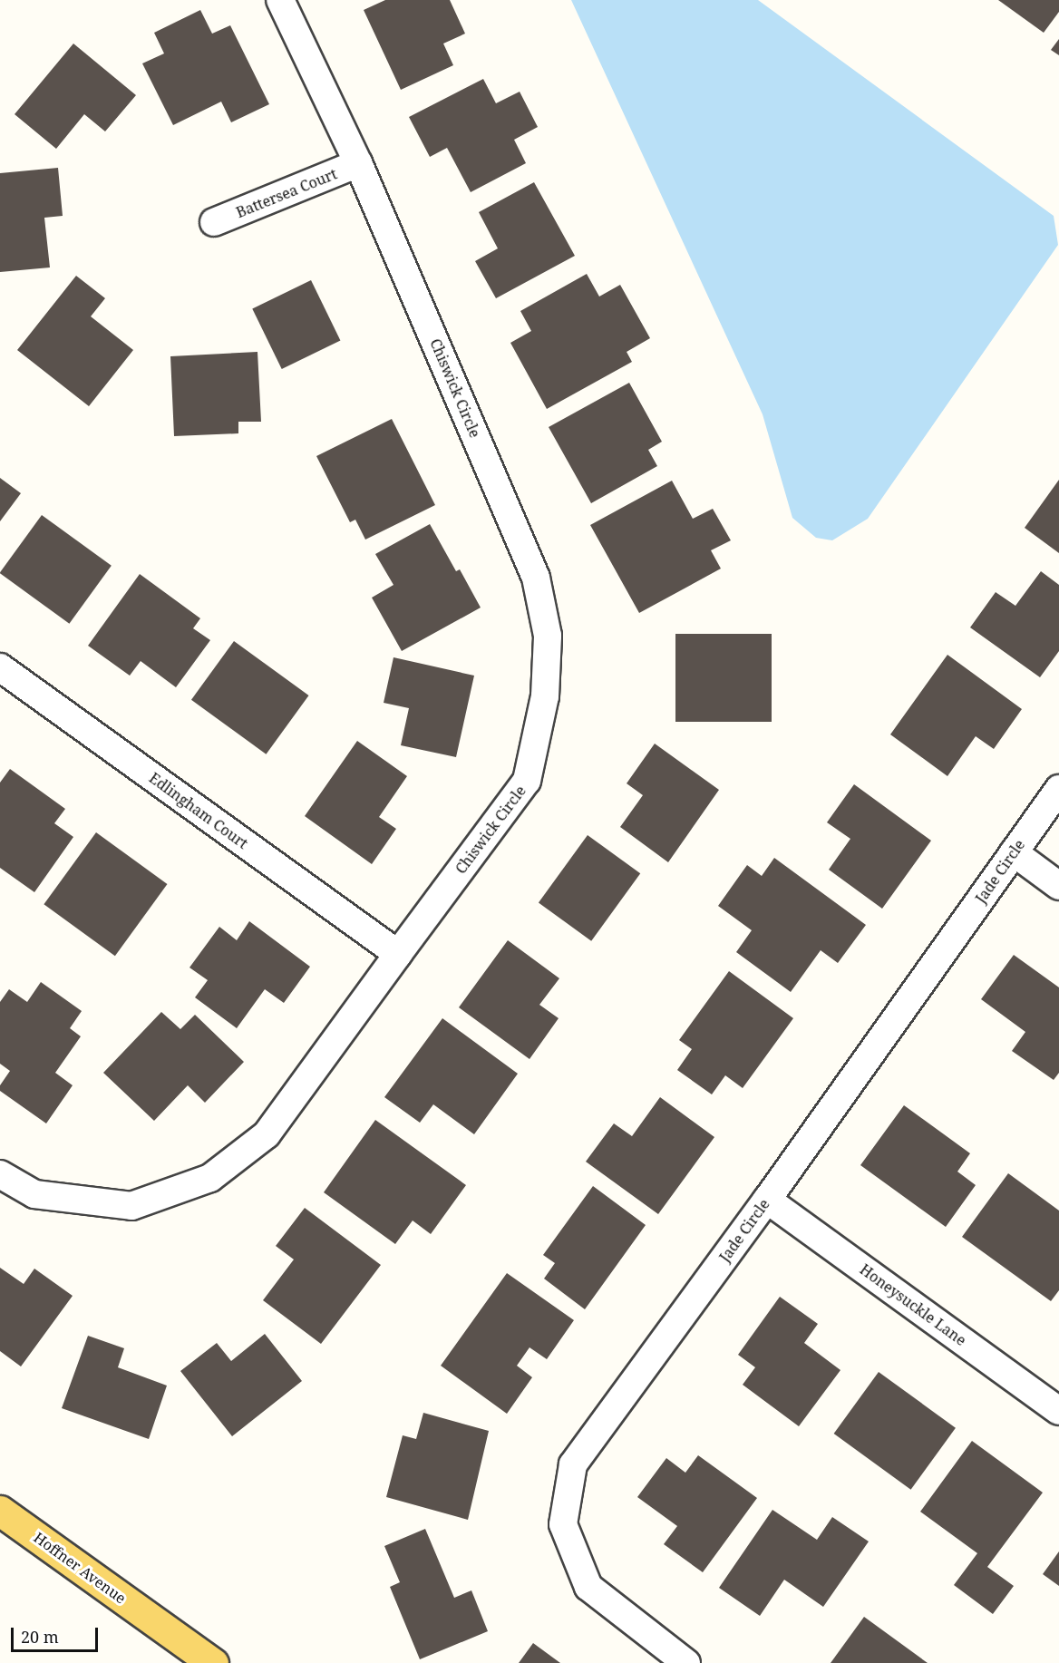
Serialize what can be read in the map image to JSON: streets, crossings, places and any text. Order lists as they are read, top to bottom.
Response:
{
  "streets": {
    "main road": ["Hoffner Avenue"],
    "street": [
      "Battersea Court",
      "Chiswick Circle",
      "Edlingham Court",
      "Jade Circle",
      "Honeysuckle Lane"
    ]
  },
  "crossings": [
    ["Battersea Court", "Chiswick Circle"],
    ["Chiswick Circle", "Edlingham Court"],
    ["Jade Circle", "Honeysuckle Lane"]
  ],
  "scale_bar": "20 m"
}
